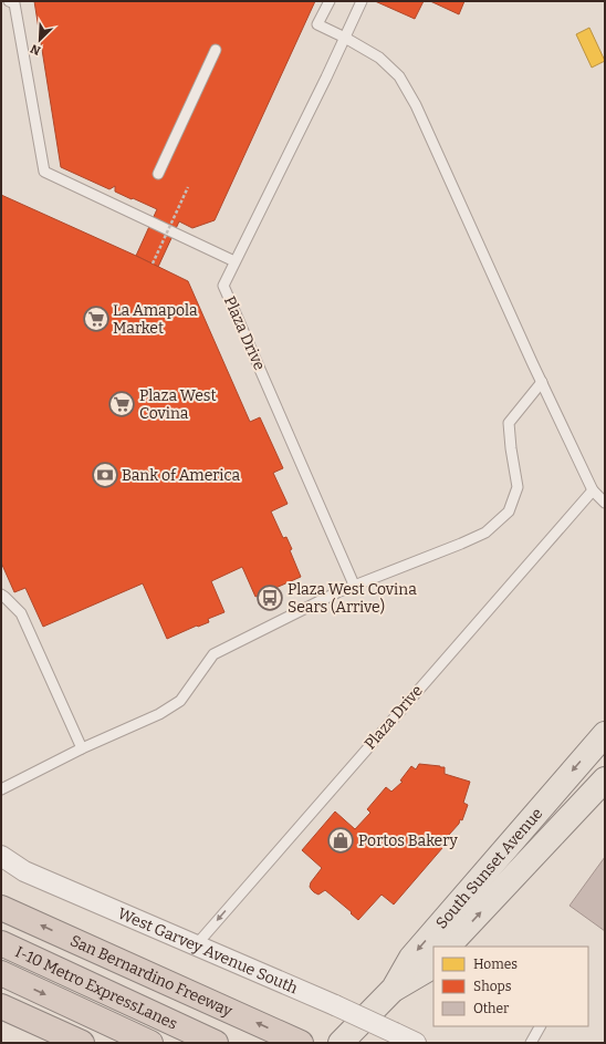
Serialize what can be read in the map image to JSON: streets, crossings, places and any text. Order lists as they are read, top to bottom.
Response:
{
  "streets": {
    "highway": ["San Bernardino Freeway", "I-10 Metro ExpressLanes"],
    "main road": ["South Sunset Avenue"],
    "street": ["West Garvey Avenue South"],
    "lane": ["Plaza Drive"]
  },
  "crossings": [
    ["Plaza Drive", "West Garvey Avenue South"]
  ],
  "one_way": ["Plaza Drive", "San Bernardino Freeway"],
  "places": {
    "supermarket": ["La Amapola Market", "Plaza West Covina"],
    "bank": ["Bank of America"],
    "bus stop": ["Plaza West Covina Sears (Arrive)"],
    "shop": ["Portos Bakery"]
  },
  "legend": ["Homes", "Shops", "Other"],
  "north": "bottom left"
}
